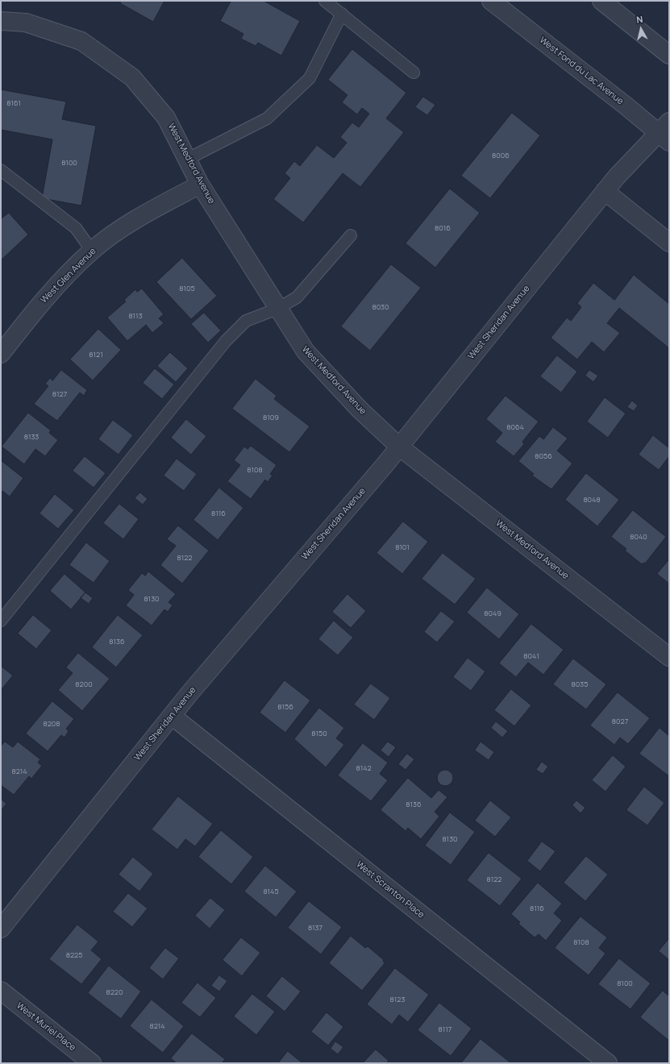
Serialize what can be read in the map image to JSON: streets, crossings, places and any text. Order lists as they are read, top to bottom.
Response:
{
  "streets": {
    "street": [
      "West Fond du Lac Avenue",
      "West Medford Avenue",
      "West Glen Avenue",
      "West Sheridan Avenue",
      "West Scranton Place",
      "West Muriel Place"
    ]
  },
  "crossings": [
    ["West Fond du Lac Avenue", "West Sheridan Avenue"],
    ["West Medford Avenue", "West Glen Avenue"],
    ["West Medford Avenue", "West Sheridan Avenue"],
    ["West Sheridan Avenue", "West Scranton Place"]
  ],
  "house_numbers": [
    "8161",
    "8006",
    "8100",
    "8016",
    "8105",
    "8030",
    "8113",
    "8121",
    "8127",
    "8109",
    "8064",
    "8133",
    "8056",
    "8108",
    "8048",
    "8116",
    "8040",
    "8101",
    "8122",
    "8130",
    "8049",
    "8136",
    "8041",
    "8200",
    "8035",
    "8156",
    "8027",
    "8208",
    "8150",
    "8142",
    "8214",
    "8136",
    "8130",
    "8122",
    "8145",
    "8116",
    "8137",
    "8108",
    "8225",
    "8100",
    "8220",
    "8123",
    "8214",
    "8117"
  ],
  "north": "top"
}
